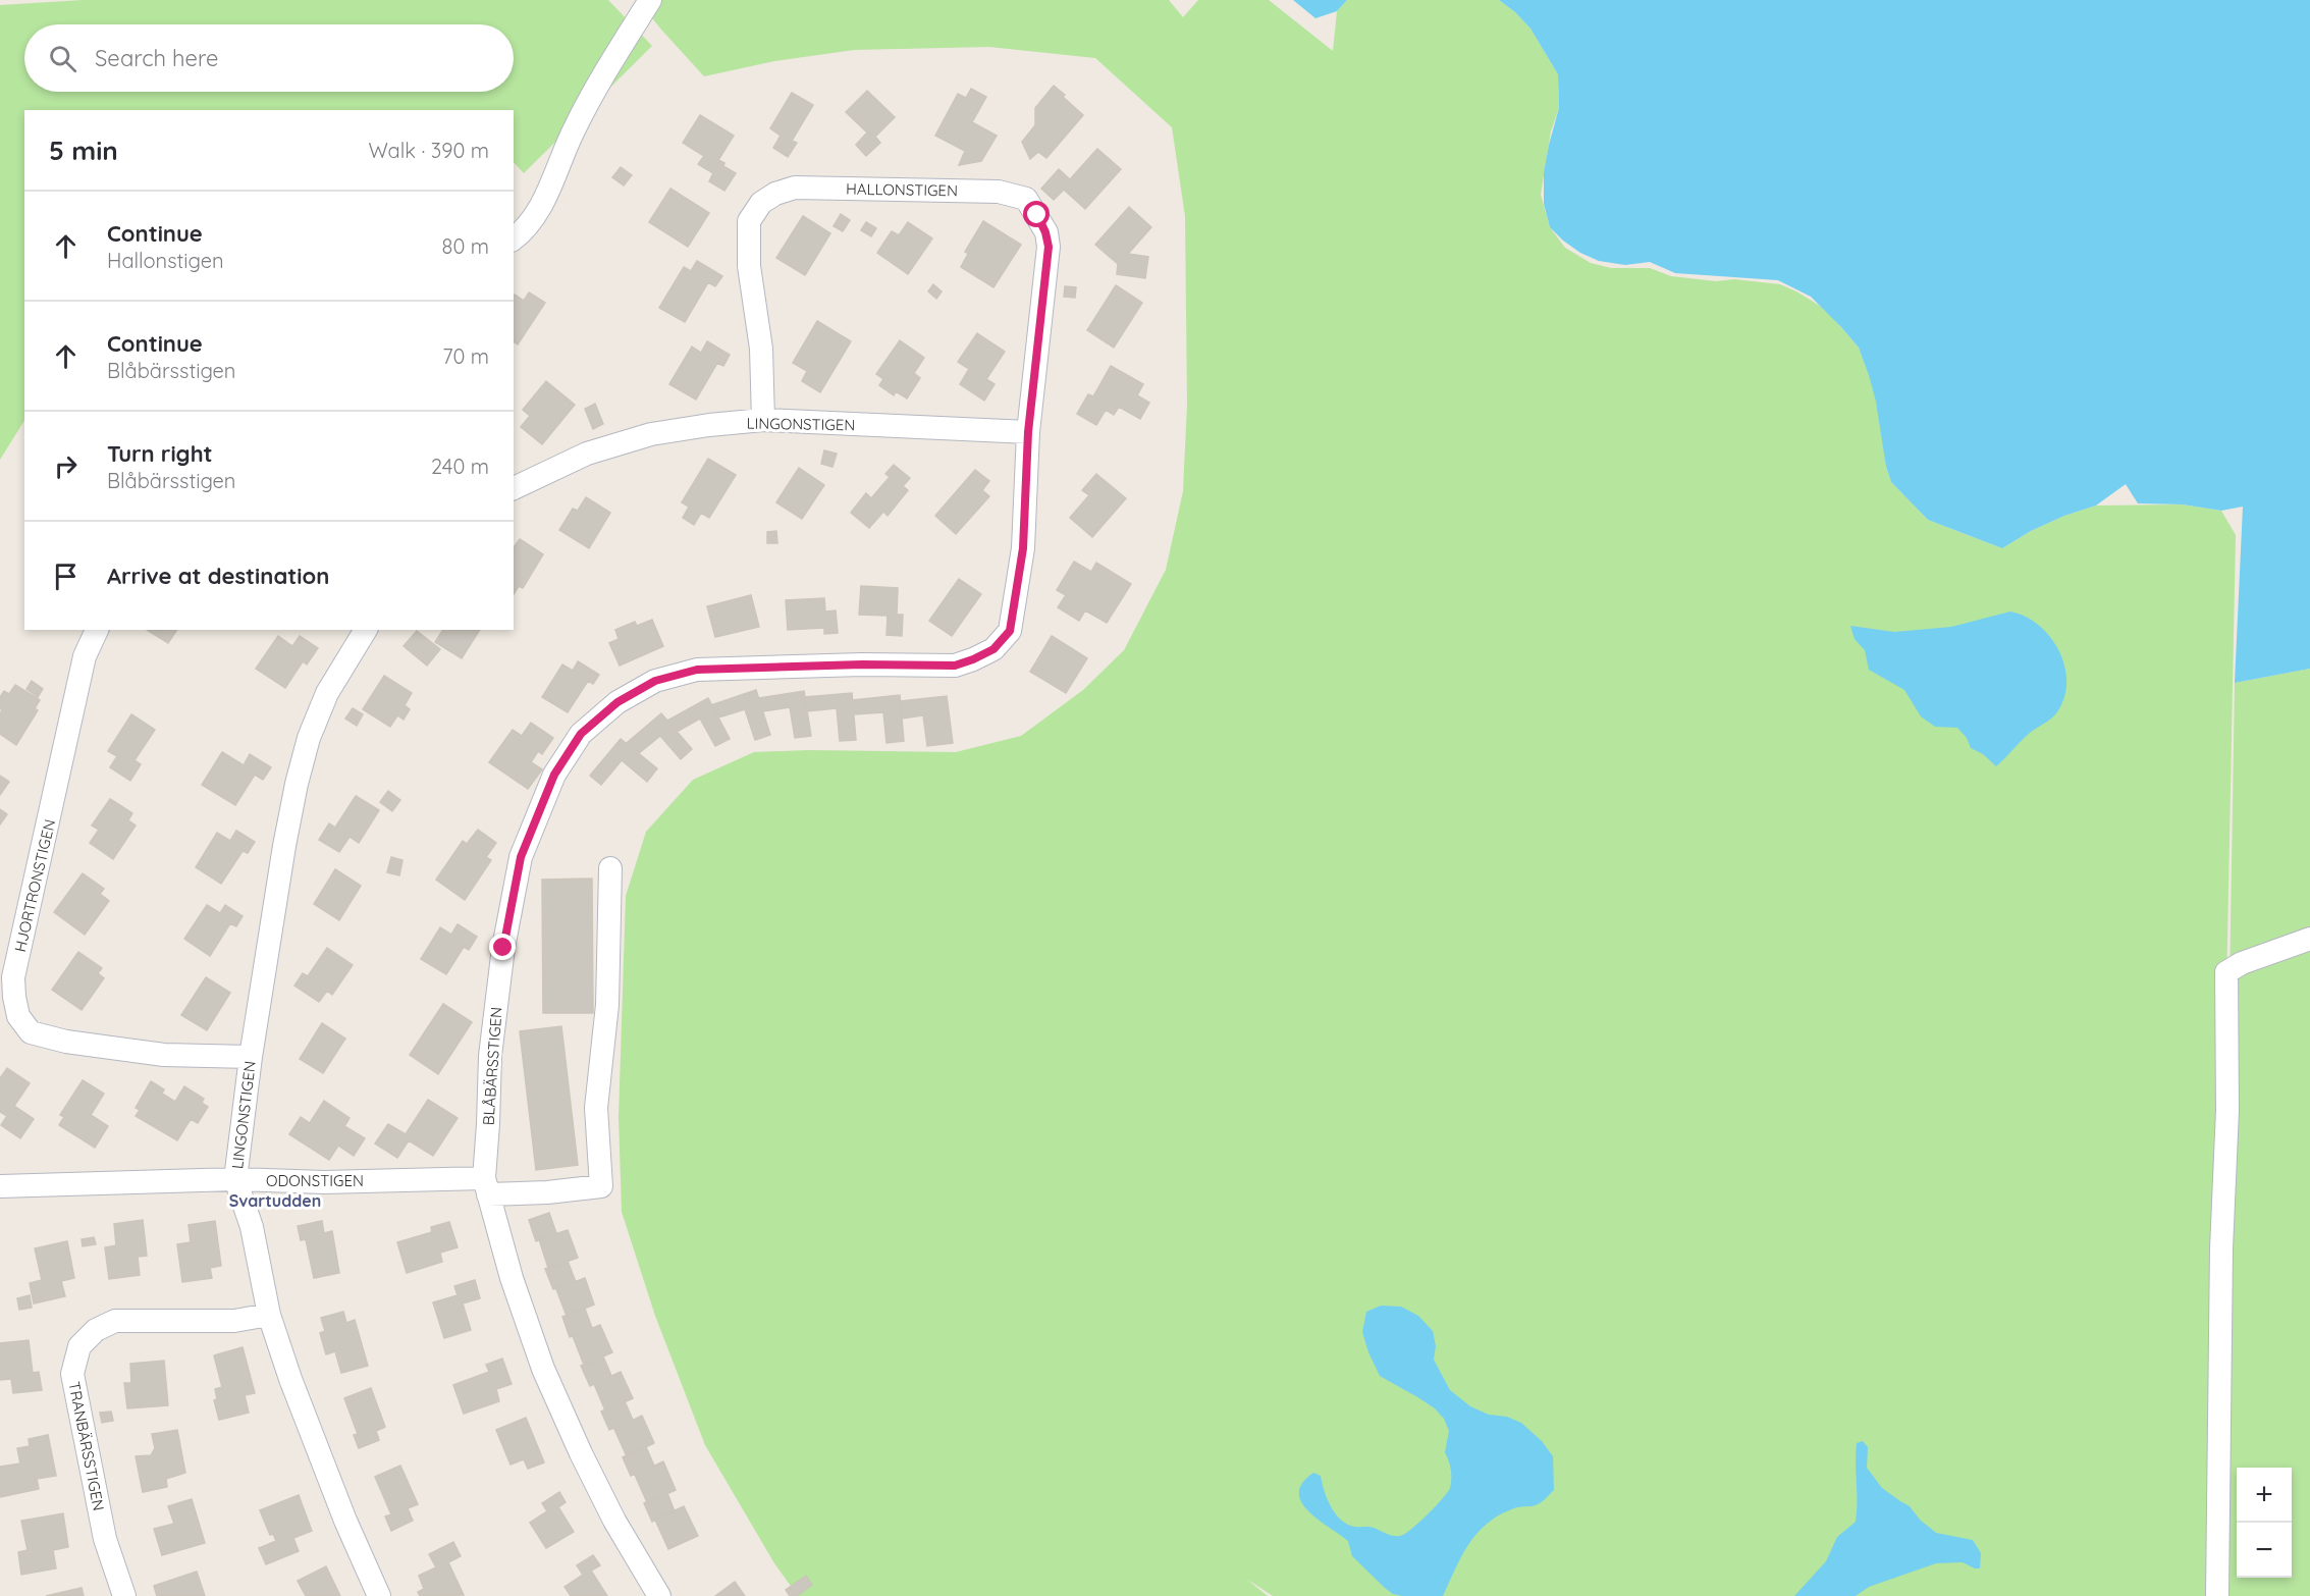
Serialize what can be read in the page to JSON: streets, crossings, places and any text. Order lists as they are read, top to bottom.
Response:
{
  "streets": {
    "street": [
      "HALLONSTIGEN",
      "LINGONSTIGEN",
      "HJORTRONSTIGEN",
      "BLÅBÄRSSTIGEN",
      "ODONSTIGEN",
      "TRANBÄRSSTIGEN"
    ]
  },
  "crossings": [
    ["HALLONSTIGEN", "LINGONSTIGEN"],
    ["HALLONSTIGEN", "BLÅBÄRSSTIGEN"],
    ["LINGONSTIGEN", "HJORTRONSTIGEN"],
    ["LINGONSTIGEN", "BLÅBÄRSSTIGEN"],
    ["LINGONSTIGEN", "ODONSTIGEN"],
    ["LINGONSTIGEN", "TRANBÄRSSTIGEN"],
    ["BLÅBÄRSSTIGEN", "ODONSTIGEN"]
  ],
  "districts": ["Svartudden"],
  "page": {
    "search": "Search here",
    "heading": ["5 min", "Walk · 390 m"],
    "list": [
      ["Continue", "Hallonstigen", "80 m"],
      ["Continue", "Blåbärsstigen", "70 m"],
      ["Turn right", "Blåbärsstigen", "240 m"],
      "Arrive at destination"
    ],
    "map_buttons": ["+", "−"]
  }
}
